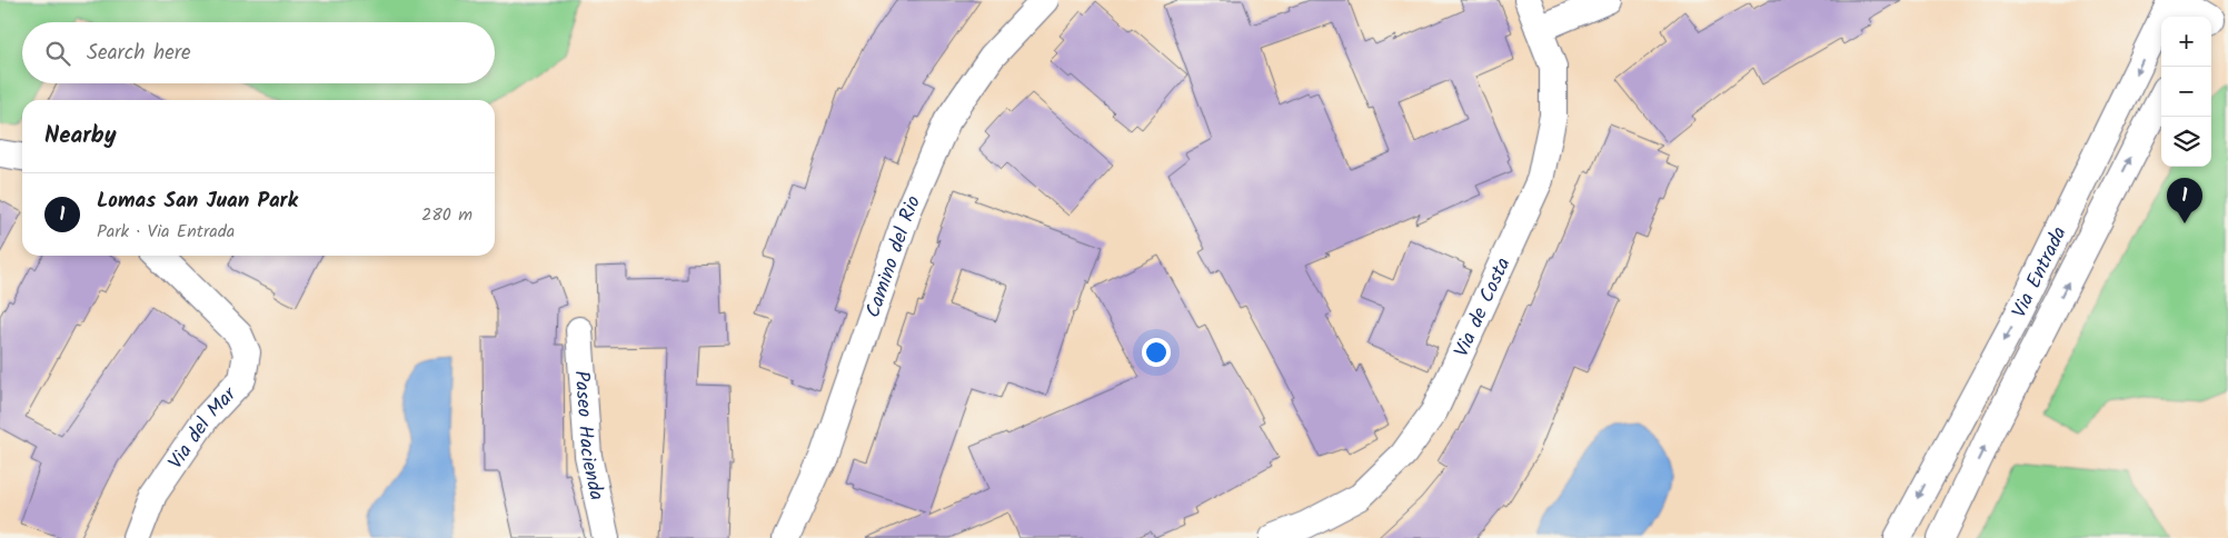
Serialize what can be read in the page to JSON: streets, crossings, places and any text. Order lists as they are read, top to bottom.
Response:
{
  "streets": {
    "street": [
      "Camino del Rio",
      "Via Entrada",
      "Via de Costa",
      "Via del Mar",
      "Paseo Hacienda"
    ]
  },
  "page": {
    "map_buttons": ["+", "−"],
    "search": "Search here",
    "heading": "Nearby",
    "list": [
      {
        "mark": "1",
        "name": "Lomas San Juan Park",
        "note": "Park · Via Entrada",
        "value": "280 m"
      }
    ],
    "pins": "1"
  }
}
